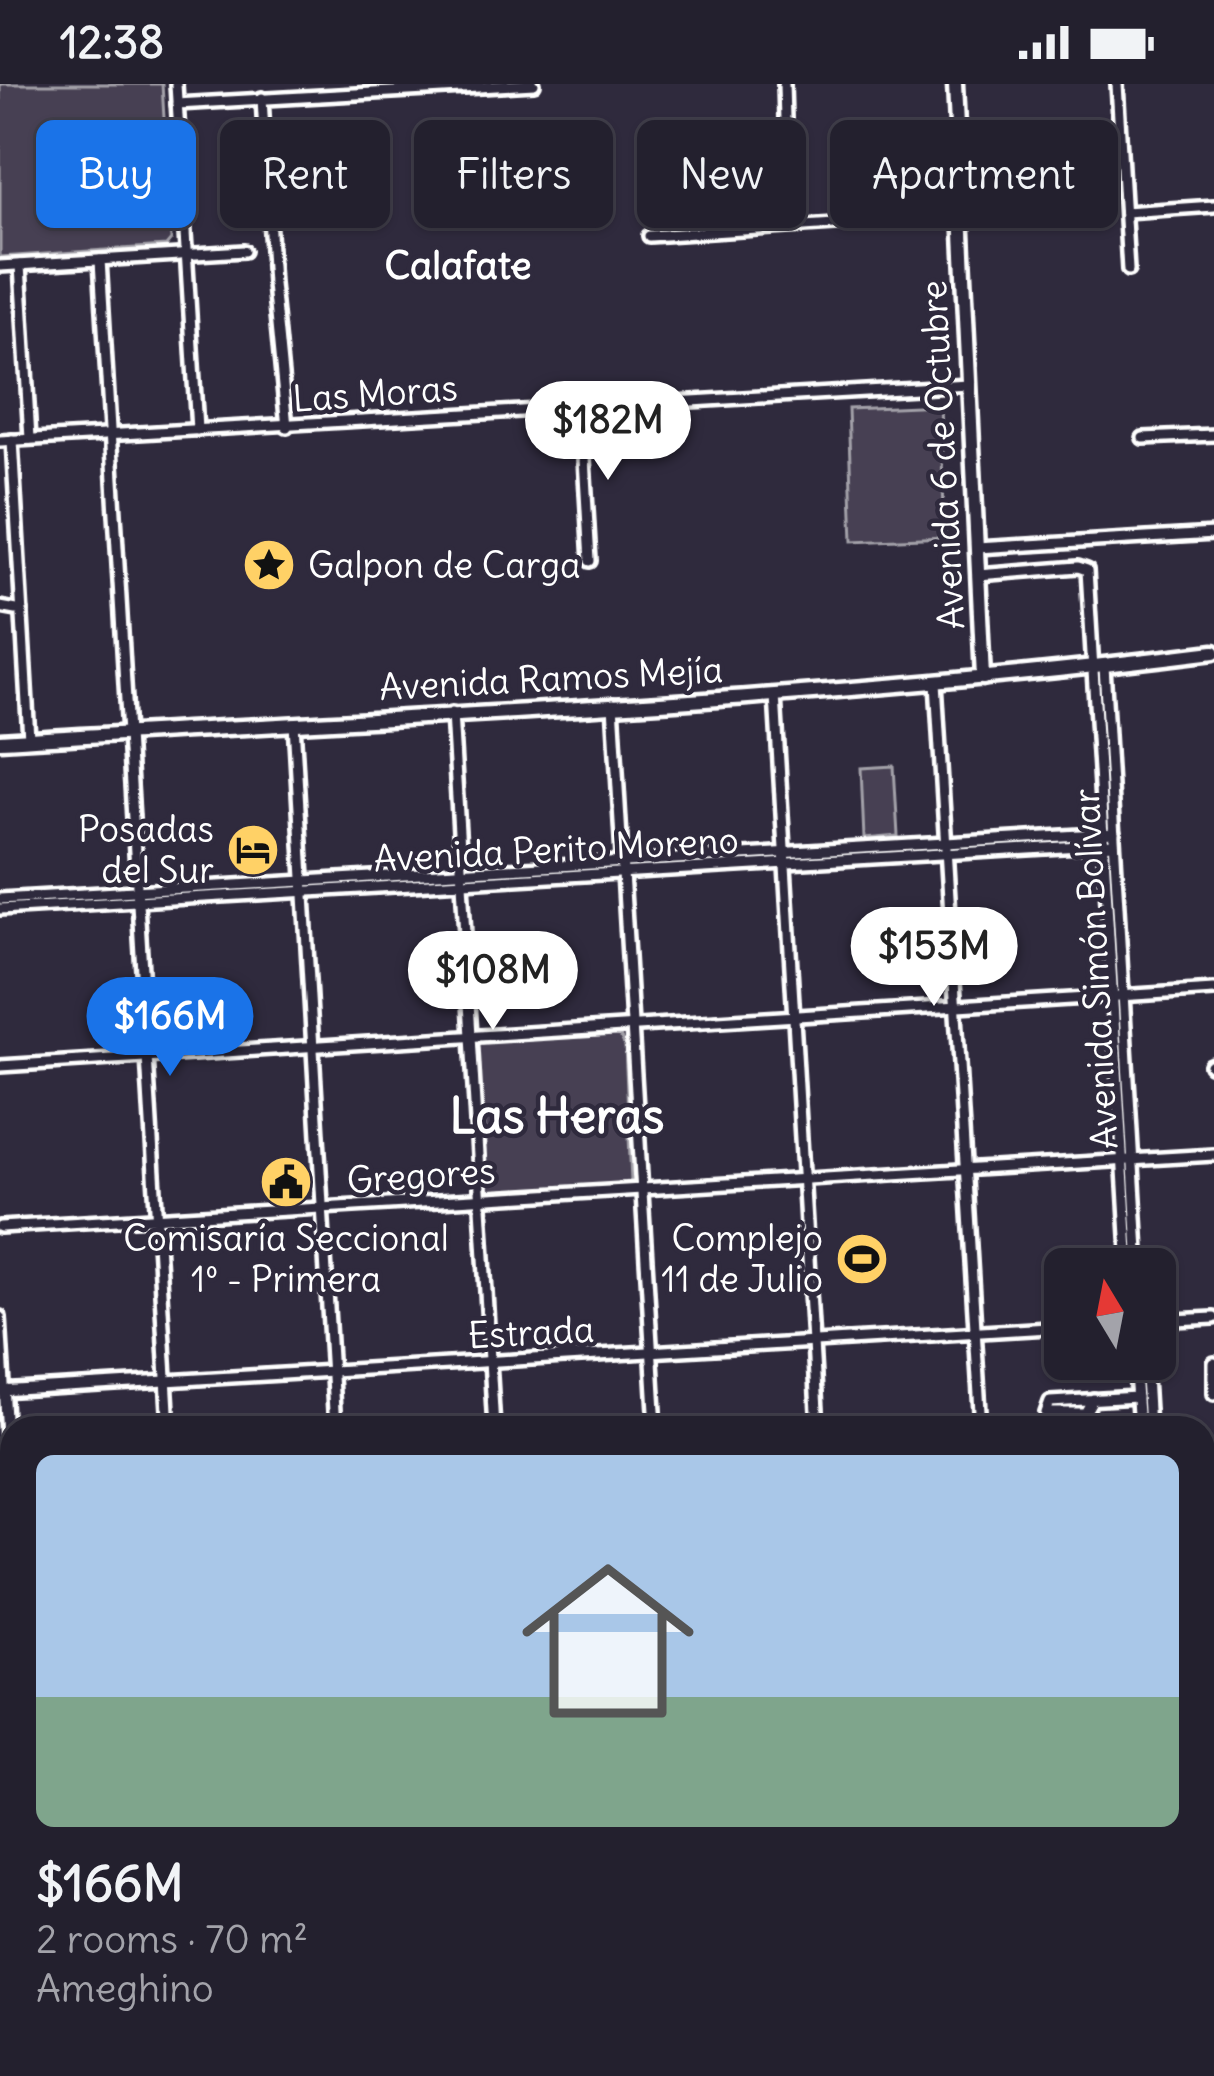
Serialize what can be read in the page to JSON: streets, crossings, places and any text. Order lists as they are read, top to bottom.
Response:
{
  "streets": {
    "main road": ["Avenida 6 de Octubre", "Avenida Ramos Mejía"],
    "street": [
      "Las Moras",
      "Avenida Perito Moreno",
      "Avenida Simón Bolívar",
      "Gregores",
      "Estrada"
    ]
  },
  "crossings": [
    ["Las Moras", "Avenida 6 de Octubre"],
    ["Avenida 6 de Octubre", "Avenida Ramos Mejía"],
    ["Avenida 6 de Octubre", "Avenida Simón Bolívar"],
    ["Avenida Ramos Mejía", "Avenida Simón Bolívar"],
    ["Avenida Perito Moreno", "Avenida Simón Bolívar"],
    ["Avenida Simón Bolívar", "Gregores"]
  ],
  "districts": ["Calafate", "Las Heras"],
  "places": {
    "place": ["Galpon de Carga"],
    "hotel": ["Posadas del Sur"],
    "public building": ["Comisaría Seccional 1º - Primera"],
    "sports": ["Complejo 11 de Julio"]
  },
  "north": "top",
  "page": {
    "status": "12:38",
    "chip": [
      "Buy",
      "Rent",
      "Filters",
      "New",
      "Apartment"
    ],
    "price": [
      "$182M",
      "$153M",
      "$108M",
      "$166M"
    ],
    "list": [
      {
        "name": "$166M",
        "note": "2 rooms · 70 m² · Ameghino"
      }
    ]
  }
}
